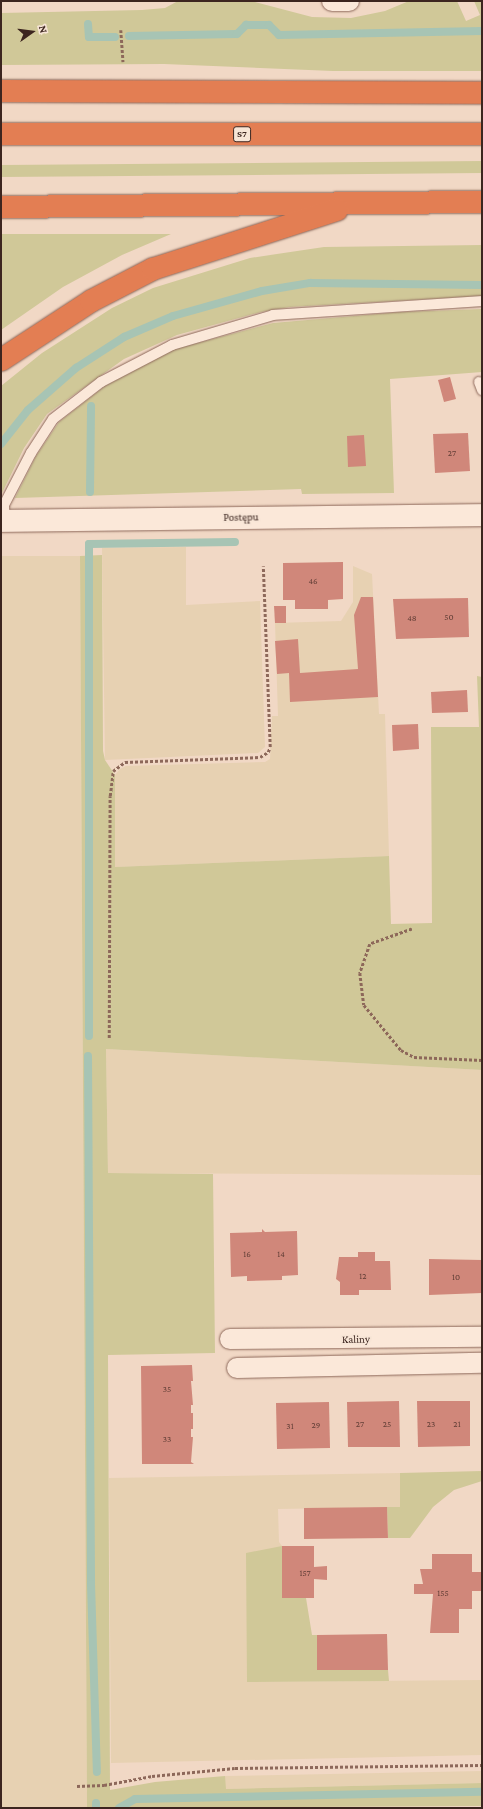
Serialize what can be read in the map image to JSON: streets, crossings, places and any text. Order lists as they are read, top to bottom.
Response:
{
  "streets": {
    "highway": ["S7"],
    "street": ["Postępu", "Kaliny"]
  },
  "house_numbers": [
    "27",
    "46",
    "50",
    "48",
    "16",
    "14",
    "12",
    "10",
    "35",
    "27",
    "25",
    "23",
    "21",
    "29",
    "31",
    "33",
    "157",
    "155"
  ],
  "north": "right"
}
